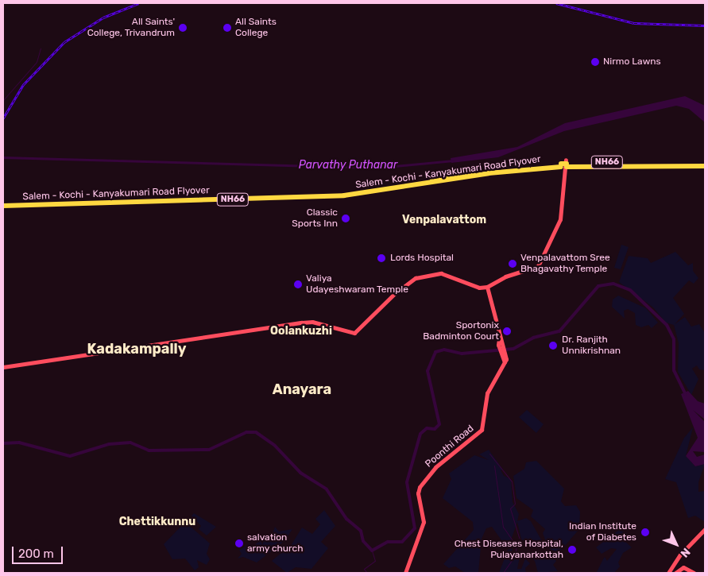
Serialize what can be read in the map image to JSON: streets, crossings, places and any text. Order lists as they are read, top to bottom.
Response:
{
  "streets": {
    "highway": ["NH66", "Salem - Kochi - Kanyakumari Road Flyover"],
    "main road": ["Poonthi Road"]
  },
  "districts": [
    "Venpalavattom",
    "Oolankuzhi",
    "Kadakampally",
    "Anayara",
    "Chettikkunnu"
  ],
  "water": ["Parvathy Puthanar"],
  "places": [
    "All Saints' College, Trivandrum",
    "All Saints College",
    "Nirmo Lawns",
    "Classic Sports Inn",
    "Lords Hospital",
    "Venpalavattom Sree Bhagavathy Temple",
    "Valiya Udayeshwaram Temple",
    "Sportonix Badminton Court",
    "Dr. Ranjith Unnikrishnan",
    "Indian Institute of Diabetes",
    "salvation army church",
    "Chest Diseases Hospital, Pulayanarkottah"
  ],
  "scale_bar": "200 m",
  "north": "bottom right"
}
